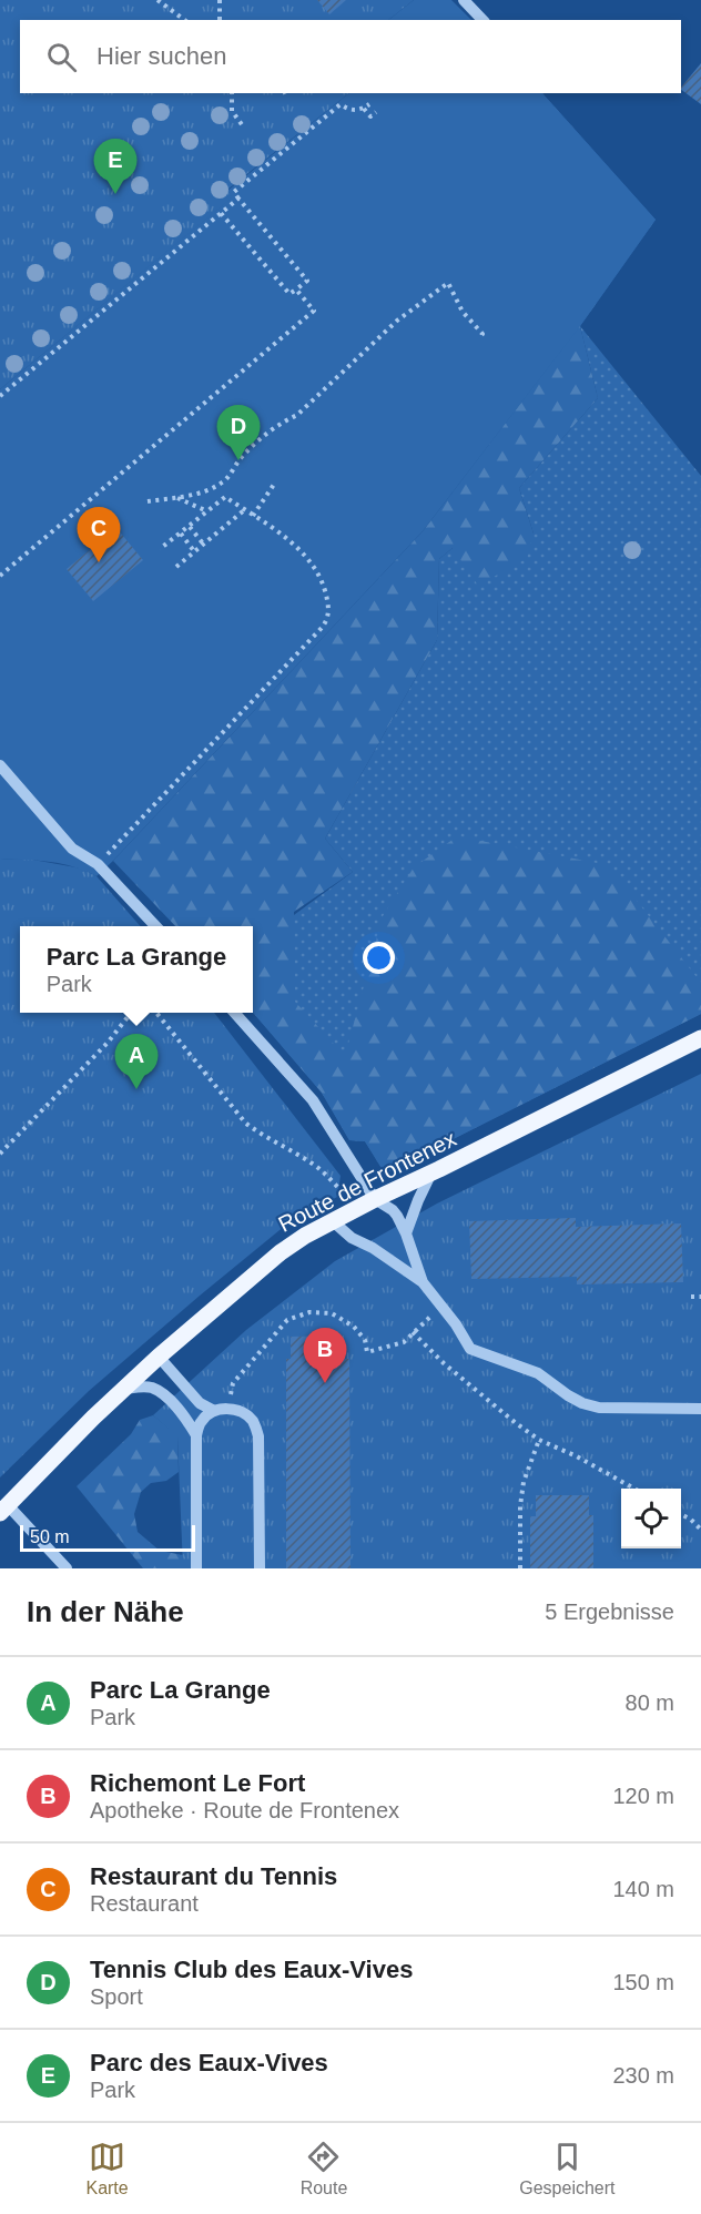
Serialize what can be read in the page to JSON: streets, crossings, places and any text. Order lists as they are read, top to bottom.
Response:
{
  "streets": {
    "main road": ["Route de Frontenex"]
  },
  "scale_bar": "50 m",
  "page": {
    "search": "Hier suchen",
    "pins": [
      "E",
      "D",
      "C",
      "A",
      "B"
    ],
    "popup": ["Parc La Grange", "Park"],
    "scale": "50 m",
    "heading": ["In der Nähe", "5 Ergebnisse"],
    "list": [
      {
        "mark": "A",
        "name": "Parc La Grange",
        "note": "Park",
        "value": "80 m"
      },
      {
        "mark": "B",
        "name": "Richemont Le Fort",
        "note": "Apotheke · Route de Frontenex",
        "value": "120 m"
      },
      {
        "mark": "C",
        "name": "Restaurant du Tennis",
        "note": "Restaurant",
        "value": "140 m"
      },
      {
        "mark": "D",
        "name": "Tennis Club des Eaux-Vives",
        "note": "Sport",
        "value": "150 m"
      },
      {
        "mark": "E",
        "name": "Parc des Eaux-Vives",
        "note": "Park",
        "value": "230 m"
      }
    ],
    "nav": ["Karte", "Route", "Gespeichert"]
  }
}
